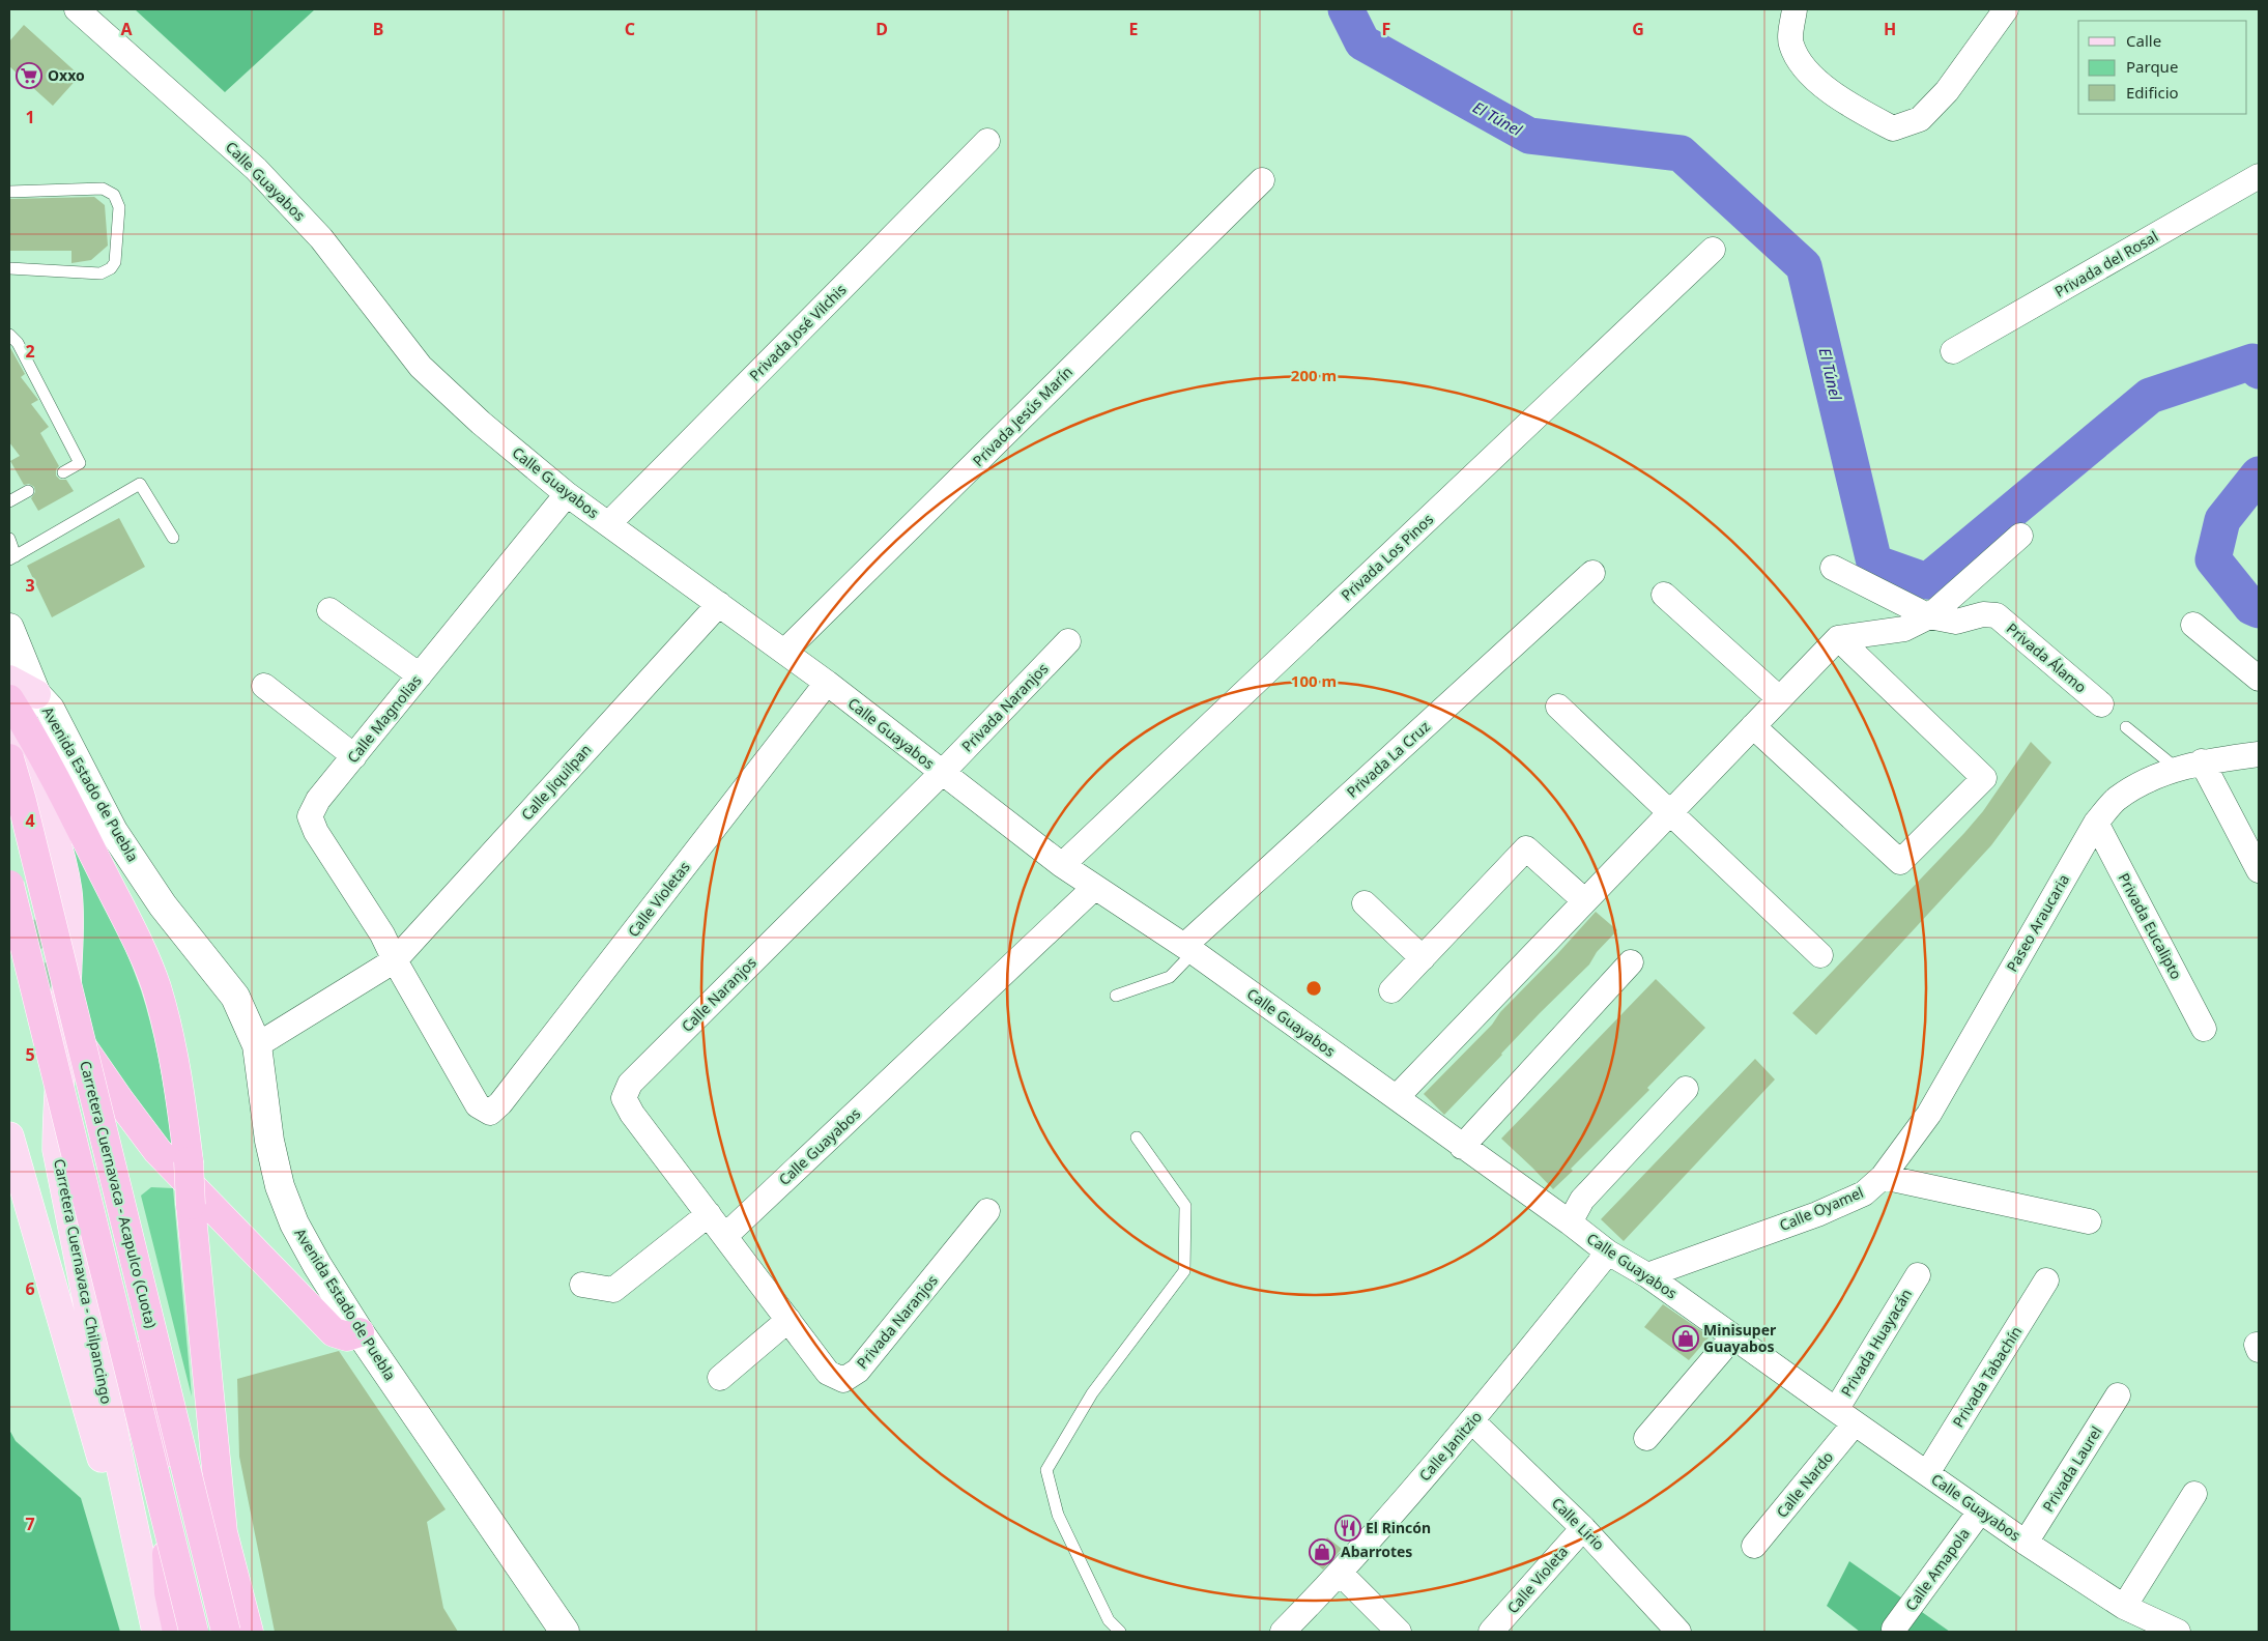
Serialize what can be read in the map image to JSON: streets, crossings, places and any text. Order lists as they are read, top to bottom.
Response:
{
  "streets": {
    "highway": ["Carretera Cuernavaca - Acapulco (Cuota)"],
    "main road": ["Carretera Cuernavaca - Chilpancingo"],
    "street": [
      "Calle Guayabos",
      "Privada del Rosal",
      "Privada José Vilchis",
      "Privada Jesús Marín",
      "Privada Los Pinos",
      "Privada Álamo",
      "Privada Naranjos",
      "Calle Magnolias",
      "Privada La Cruz",
      "Calle Jiquilpan",
      "Avenida Estado de Puebla",
      "Calle Violetas",
      "Paseo Araucaria",
      "Privada Eucalipto",
      "Calle Naranjos",
      "Calle Oyamel",
      "Privada Huayacán",
      "Privada Tabachín",
      "Calle Janitzio",
      "Privada Laurel",
      "Calle Nardo",
      "Calle Lirio",
      "Calle Amapola",
      "Calle Violeta"
    ]
  },
  "crossings": [
    ["Calle Guayabos", "Privada José Vilchis"],
    ["Calle Guayabos", "Privada Jesús Marín"],
    ["Calle Guayabos", "Privada Los Pinos"],
    ["Calle Guayabos", "Privada Naranjos"],
    ["Calle Guayabos", "Calle Magnolias"],
    ["Calle Guayabos", "Privada La Cruz"],
    ["Calle Guayabos", "Calle Jiquilpan"],
    ["Calle Guayabos", "Calle Violetas"],
    ["Calle Guayabos", "Calle Naranjos"],
    ["Calle Guayabos", "Calle Oyamel"],
    ["Calle Guayabos", "Privada Huayacán"],
    ["Calle Guayabos", "Privada Tabachín"],
    ["Calle Guayabos", "Calle Janitzio"],
    ["Calle Guayabos", "Privada Laurel"],
    ["Calle Guayabos", "Calle Nardo"],
    ["Calle Guayabos", "Calle Amapola"],
    ["Privada Naranjos", "Calle Naranjos"],
    ["Calle Magnolias", "Calle Jiquilpan"],
    ["Calle Magnolias", "Calle Violetas"],
    ["Calle Jiquilpan", "Avenida Estado de Puebla"],
    ["Calle Jiquilpan", "Calle Violetas"],
    ["Paseo Araucaria", "Privada Eucalipto"],
    ["Paseo Araucaria", "Calle Oyamel"],
    ["Privada Huayacán", "Calle Nardo"],
    ["Calle Janitzio", "Calle Lirio"],
    ["Calle Lirio", "Calle Violeta"]
  ],
  "water": ["El Túnel"],
  "places": {
    "supermarket": ["Oxxo"],
    "shop": ["Minisuper Guayabos", "Abarrotes"],
    "restaurant": ["El Rincón"]
  },
  "legend": ["Calle", "Parque", "Edificio"],
  "grid": {
    "columns": [
      "A",
      "B",
      "C",
      "D",
      "E",
      "F",
      "G",
      "H"
    ],
    "rows": [
      "1",
      "2",
      "3",
      "4",
      "5",
      "6",
      "7"
    ]
  },
  "rings": ["200 m", "100 m"]
}
